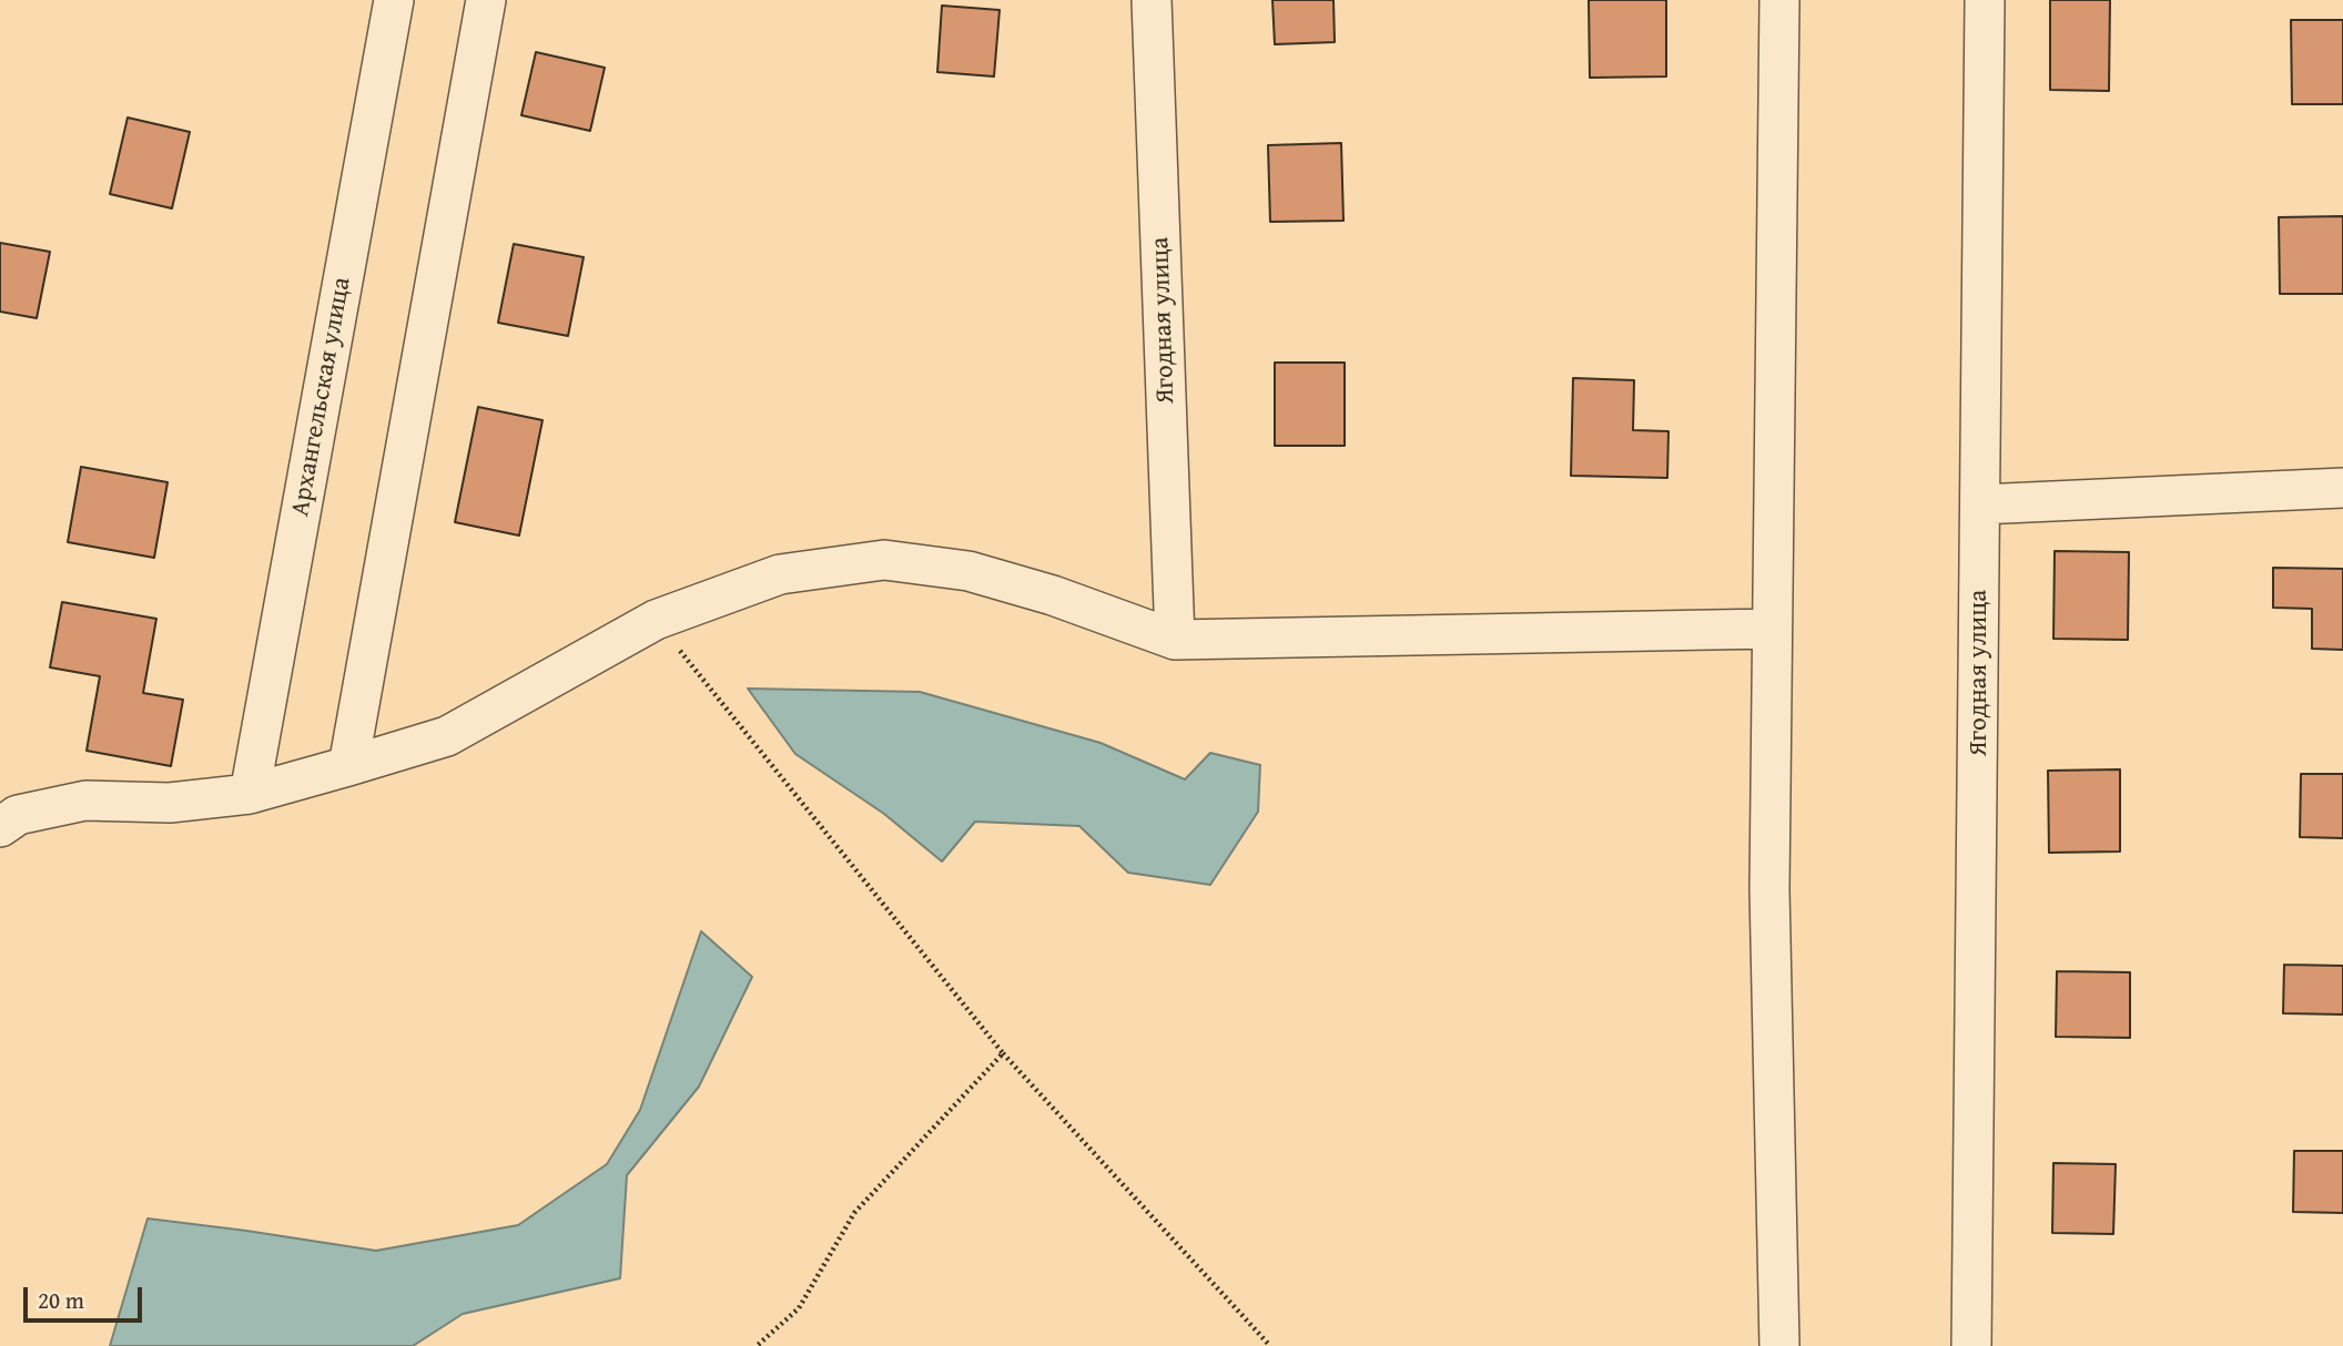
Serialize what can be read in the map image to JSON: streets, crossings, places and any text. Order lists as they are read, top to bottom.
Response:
{
  "streets": {
    "street": ["Ягодная улица", "Архангельская улица"]
  },
  "scale_bar": "20 m"
}
